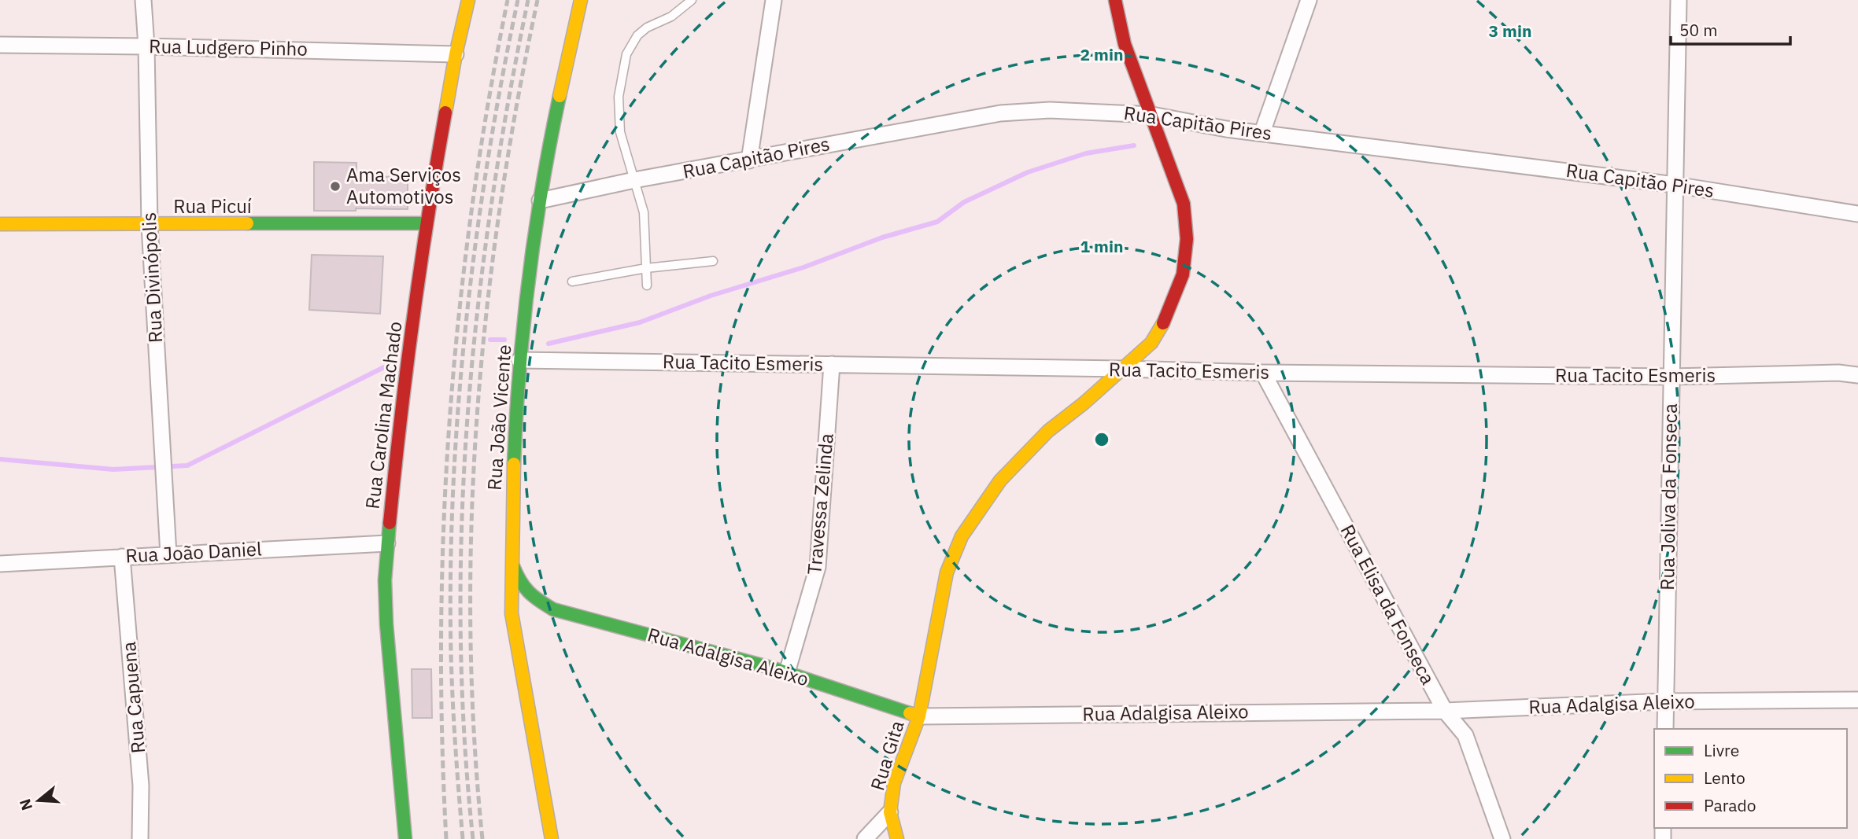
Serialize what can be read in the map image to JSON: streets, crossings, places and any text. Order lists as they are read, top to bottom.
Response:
{
  "streets": {
    "main road": [
      "Rua Picuí",
      "Rua Carolina Machado",
      "Rua João Vicente",
      "Rua Adalgisa Aleixo",
      "Rua Gita"
    ],
    "street": [
      "Rua Ludgero Pinho",
      "Rua Capitão Pires",
      "Rua Divinópolis",
      "Rua Tacito Esmeris",
      "Rua Joliva da Fonseca",
      "Travessa Zelinda",
      "Rua João Daniel",
      "Rua Elisa da Fonseca",
      "Rua Capuena"
    ]
  },
  "crossings": [
    ["Rua Ludgero Pinho", "Rua Divinópolis"],
    ["Rua Ludgero Pinho", "Rua Carolina Machado"],
    ["Rua Capitão Pires", "Rua João Vicente"],
    ["Rua Capitão Pires", "Rua Joliva da Fonseca"],
    ["Rua Capitão Pires", "Rua Gita"],
    ["Rua Picuí", "Rua Divinópolis"],
    ["Rua Picuí", "Rua Carolina Machado"],
    ["Rua Divinópolis", "Rua João Daniel"],
    ["Rua Tacito Esmeris", "Rua João Vicente"],
    ["Rua Tacito Esmeris", "Rua Joliva da Fonseca"],
    ["Rua Tacito Esmeris", "Travessa Zelinda"],
    ["Rua Tacito Esmeris", "Rua Elisa da Fonseca"],
    ["Rua Tacito Esmeris", "Rua Gita"],
    ["Rua Carolina Machado", "Rua João Daniel"],
    ["Rua João Vicente", "Rua Adalgisa Aleixo"],
    ["Rua Joliva da Fonseca", "Rua Adalgisa Aleixo"],
    ["Travessa Zelinda", "Rua Adalgisa Aleixo"],
    ["Rua João Daniel", "Rua Capuena"],
    ["Rua Elisa da Fonseca", "Rua Adalgisa Aleixo"],
    ["Rua Adalgisa Aleixo", "Rua Gita"]
  ],
  "places": ["Ama Serviços Automotivos"],
  "legend": ["Livre", "Lento", "Parado"],
  "scale_bar": "50 m",
  "north": "left",
  "rings": ["3 min", "2 min", "1 min"]
}
